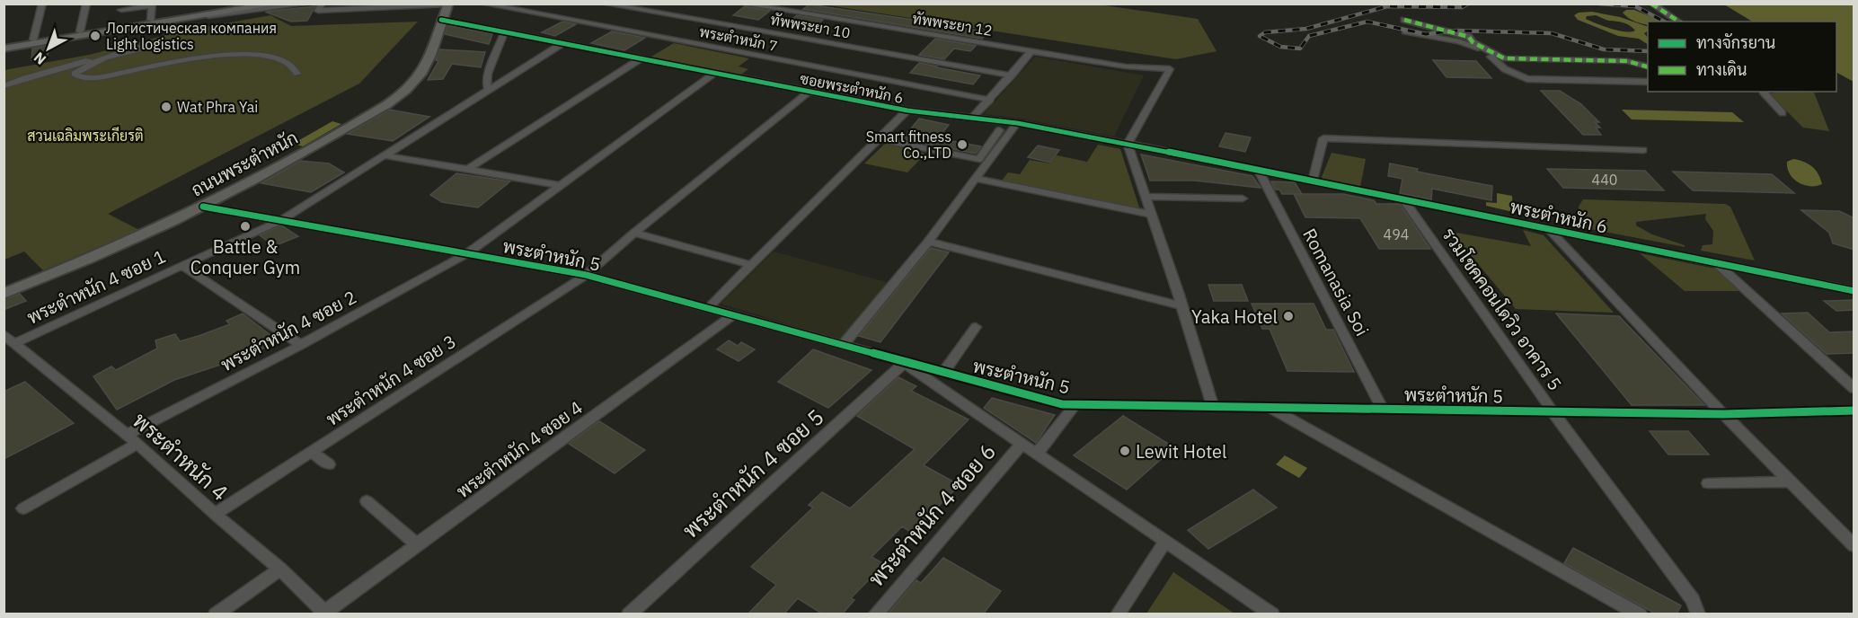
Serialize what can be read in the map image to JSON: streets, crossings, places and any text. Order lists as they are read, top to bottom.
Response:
{
  "streets": {
    "street": [
      "ทัพพระยา 12",
      "ทัพพระยา 10",
      "พระตำหนัก 7",
      "ซอยพระตำหนัก 6",
      "ถนนพระตำหนัก",
      "พระตำหนัก 6",
      "พระตำหนัก 5",
      "Romanasia Soi",
      "พระตำหนัก 4 ซอย 1",
      "รวมโชคคอนโดวิว อาคาร 5",
      "พระตำหนัก 4 ซอย 2",
      "พระตำหนัก 4 ซอย 3",
      "พระตำหนัก 4 ซอย 4",
      "พระตำหนัก 4",
      "พระตำหนัก 4 ซอย 5",
      "พระตำหนัก 4 ซอย 6"
    ]
  },
  "crossings": [
    ["ทัพพระยา 12", "ซอยพระตำหนัก 6"],
    ["ซอยพระตำหนัก 6", "ถนนพระตำหนัก"],
    ["ซอยพระตำหนัก 6", "พระตำหนัก 6"],
    ["ซอยพระตำหนัก 6", "Romanasia Soi"],
    ["ซอยพระตำหนัก 6", "พระตำหนัก 4 ซอย 1"],
    ["ซอยพระตำหนัก 6", "พระตำหนัก 4 ซอย 2"],
    ["ซอยพระตำหนัก 6", "พระตำหนัก 4 ซอย 3"],
    ["ถนนพระตำหนัก", "พระตำหนัก 5"],
    ["พระตำหนัก 6", "Romanasia Soi"],
    ["พระตำหนัก 6", "รวมโชคคอนโดวิว อาคาร 5"],
    ["พระตำหนัก 5", "Romanasia Soi"],
    ["พระตำหนัก 5", "พระตำหนัก 4 ซอย 1"],
    ["พระตำหนัก 5", "รวมโชคคอนโดวิว อาคาร 5"],
    ["พระตำหนัก 5", "พระตำหนัก 4 ซอย 2"],
    ["พระตำหนัก 5", "พระตำหนัก 4 ซอย 3"],
    ["พระตำหนัก 5", "พระตำหนัก 4 ซอย 4"],
    ["พระตำหนัก 5", "พระตำหนัก 4 ซอย 5"],
    ["พระตำหนัก 4 ซอย 1", "พระตำหนัก 4"],
    ["พระตำหนัก 4 ซอย 2", "พระตำหนัก 4"],
    ["พระตำหนัก 4 ซอย 3", "พระตำหนัก 4"],
    ["พระตำหนัก 4 ซอย 4", "พระตำหนัก 4"]
  ],
  "parks": ["สวนเฉลิมพระเกียรติ"],
  "places": [
    "Логистическая компания Light logistics",
    "Wat Phra Yai",
    "Smart fitness Co.,LTD",
    "Battle & Conquer Gym",
    "Yaka Hotel",
    "Lewit Hotel"
  ],
  "house_numbers": ["440", "494"],
  "legend": ["ทางจักรยาน", "ทางเดิน"],
  "north": "bottom left"
}
